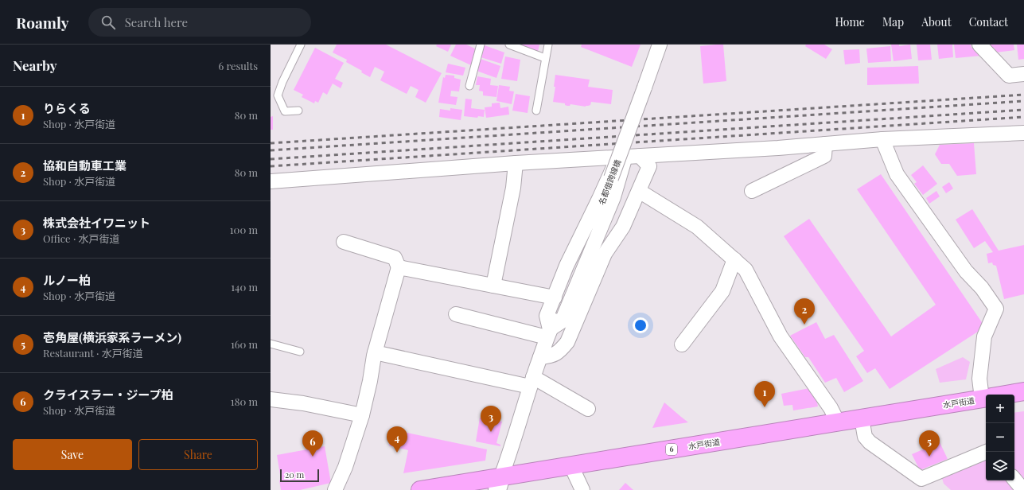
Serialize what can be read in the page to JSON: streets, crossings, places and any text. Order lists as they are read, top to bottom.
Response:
{
  "streets": {
    "highway": ["水戸街道", "6"],
    "street": ["名都借跨線橋"]
  },
  "crossings": [
    ["名都借跨線橋", "水戸街道"]
  ],
  "scale_bar": "20 m",
  "page": {
    "header": "Roamly",
    "search": "Search here",
    "nav": [
      "Home",
      "Map",
      "About",
      "Contact"
    ],
    "heading": ["Nearby", "6 results"],
    "list": [
      {
        "mark": "1",
        "name": "りらくる",
        "note": "Shop · 水戸街道",
        "value": "80 m"
      },
      {
        "mark": "2",
        "name": "協和自動車工業",
        "note": "Shop · 水戸街道",
        "value": "80 m"
      },
      {
        "mark": "3",
        "name": "株式会社イワニット",
        "note": "Office · 水戸街道",
        "value": "100 m"
      },
      {
        "mark": "4",
        "name": "ルノー柏",
        "note": "Shop · 水戸街道",
        "value": "140 m"
      },
      {
        "mark": "5",
        "name": "壱角屋(横浜家系ラーメン)",
        "note": "Restaurant · 水戸街道",
        "value": "160 m"
      },
      {
        "mark": "6",
        "name": "クライスラー・ジープ柏",
        "note": "Shop · 水戸街道",
        "value": "180 m"
      }
    ],
    "pins": [
      "2",
      "1",
      "3",
      "4",
      "5",
      "6"
    ],
    "map_buttons": ["+", "−"],
    "buttons": ["Save", "Share"],
    "scale": "20 m"
  }
}
